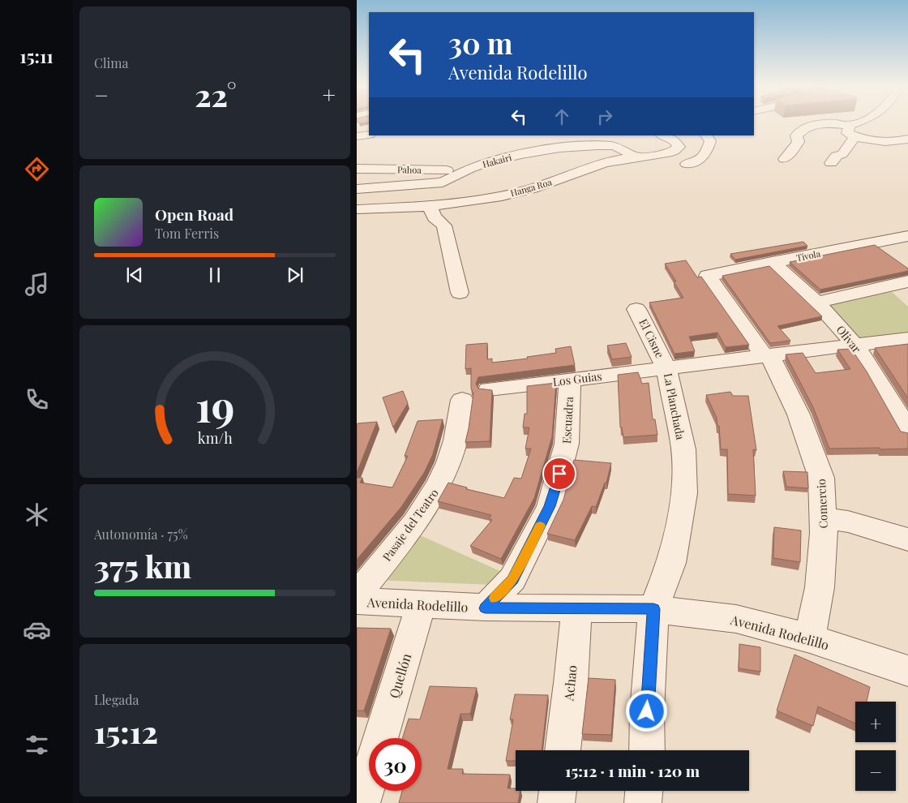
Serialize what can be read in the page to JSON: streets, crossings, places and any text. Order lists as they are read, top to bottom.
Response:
{
  "streets": {
    "street": [
      "Hakairi",
      "Pahoa",
      "Hanga Roa",
      "Tivola",
      "El Cisne",
      "Olivar",
      "Los Guias",
      "La Planchada",
      "Escuadra",
      "Comercio",
      "Pasaje del Teatro",
      "Avenida Rodelillo",
      "Quellón",
      "Achao"
    ]
  },
  "crossings": [
    ["Hakairi", "Pahoa"],
    ["Hakairi", "Hanga Roa"],
    ["Tivola", "Olivar"],
    ["Tivola", "Comercio"],
    ["El Cisne", "Los Guias"],
    ["El Cisne", "La Planchada"],
    ["Olivar", "La Planchada"],
    ["Los Guias", "La Planchada"],
    ["Los Guias", "Escuadra"],
    ["La Planchada", "Comercio"],
    ["La Planchada", "Avenida Rodelillo"],
    ["Escuadra", "Avenida Rodelillo"],
    ["Comercio", "Avenida Rodelillo"],
    ["Avenida Rodelillo", "Quellón"],
    ["Avenida Rodelillo", "Achao"]
  ],
  "page": {
    "tabs": "15:11",
    "tile": [
      "Clima",
      ["Autonomía · 75%", "375 km"],
      ["Llegada", "15:12"]
    ],
    "turn": ["30 m", "Avenida Rodelillo"],
    "heat": ["−", "22°", "+"],
    "song": ["Open Road", "Tom Ferris"],
    "map_buttons": ["+", "−"],
    "limit": "30",
    "trip": "15:12 · 1 min · 120 m",
    "gauge": ["19", "km/h"]
  }
}
